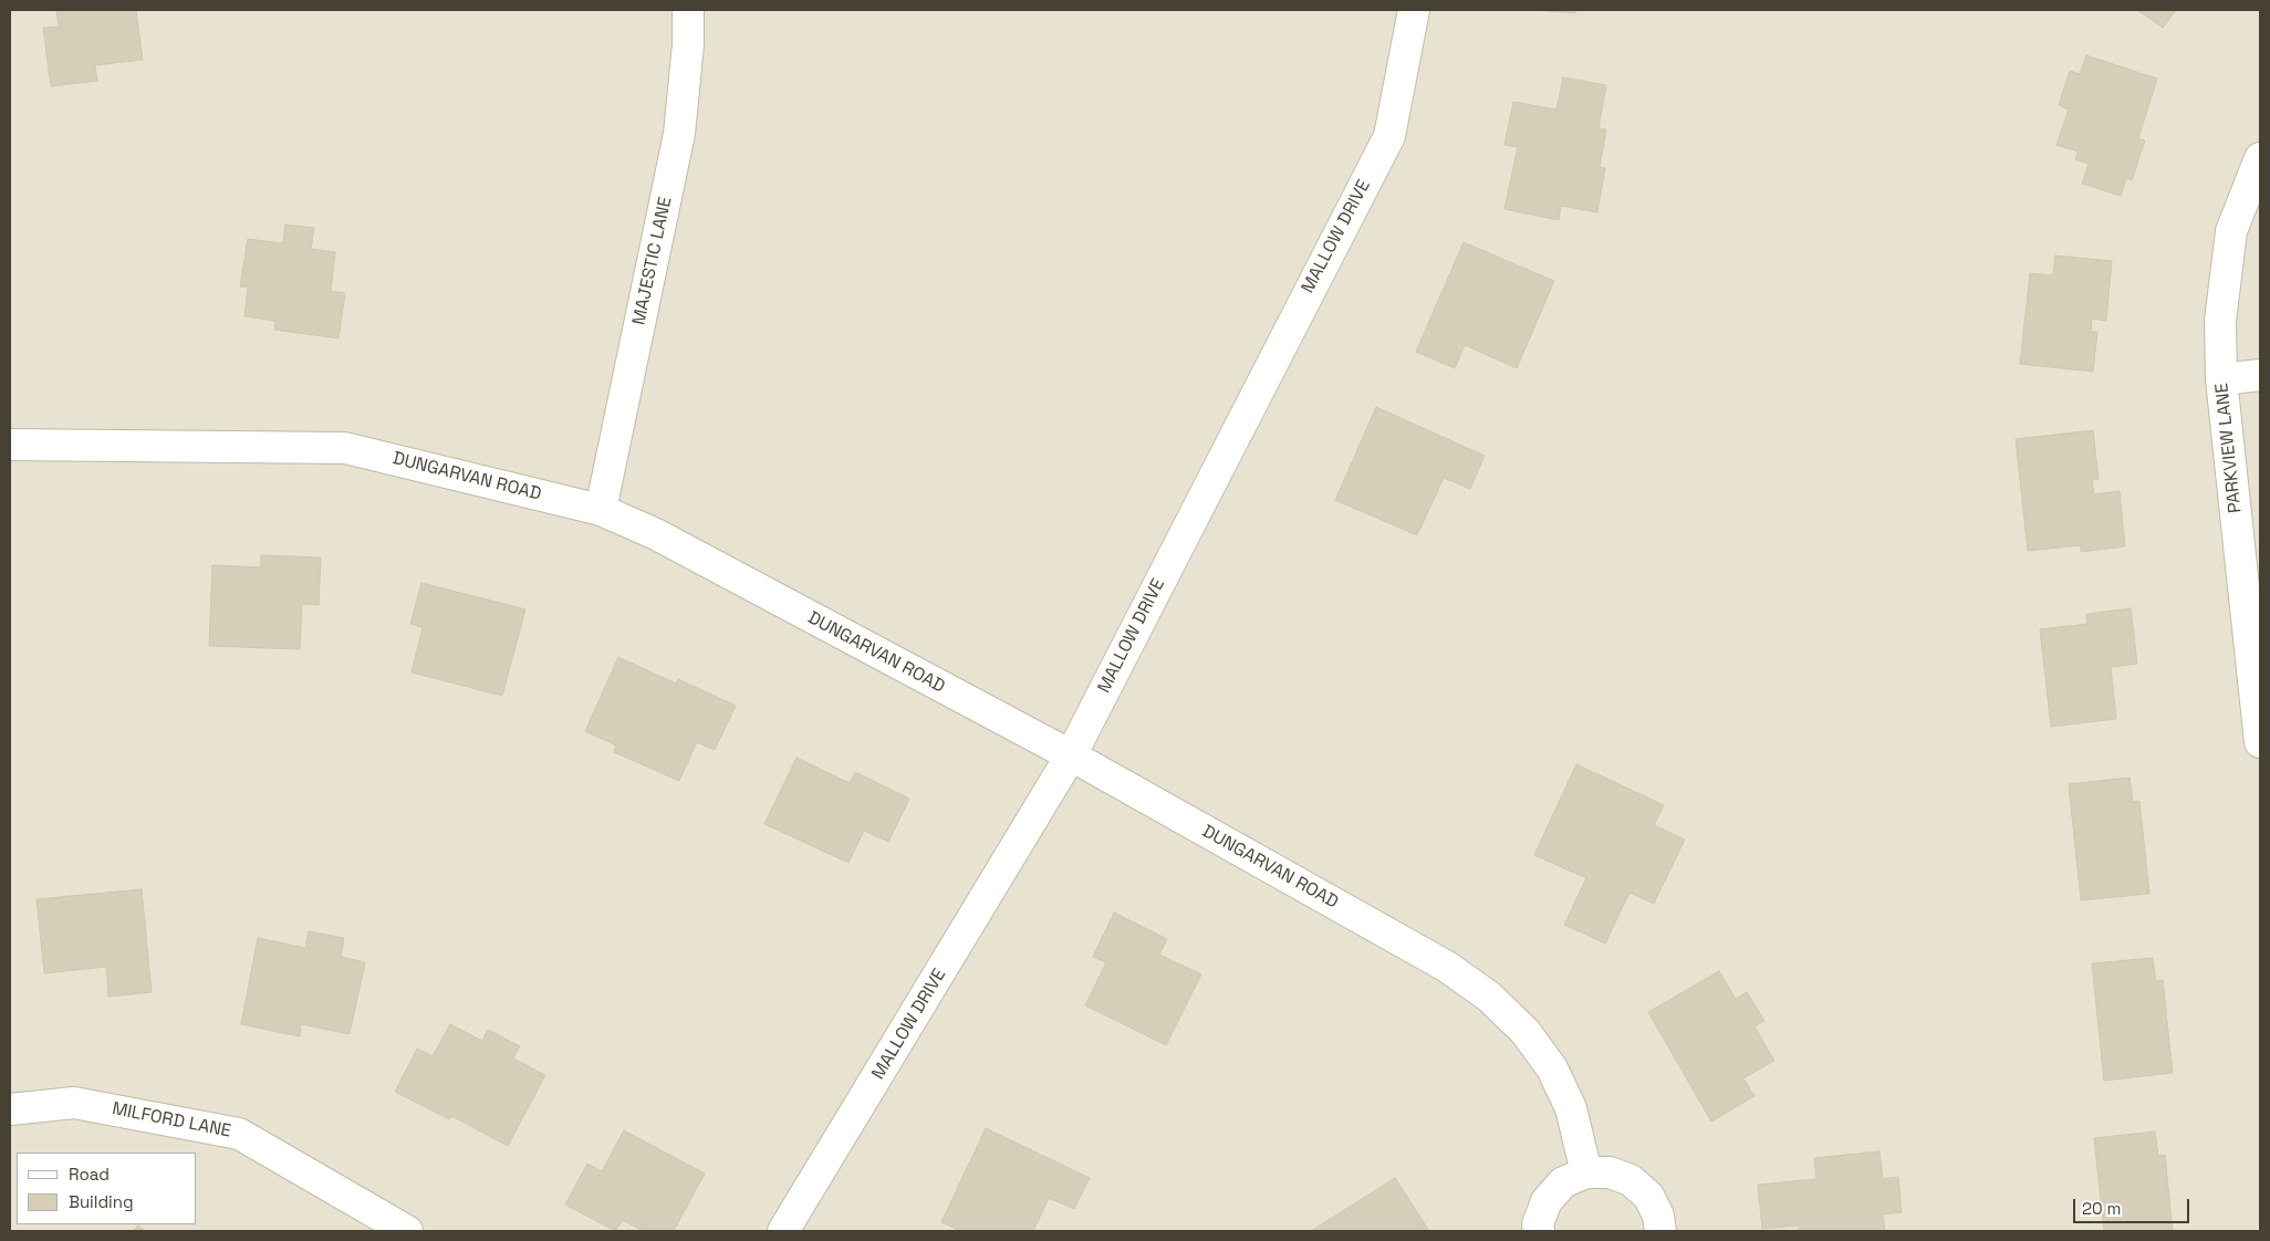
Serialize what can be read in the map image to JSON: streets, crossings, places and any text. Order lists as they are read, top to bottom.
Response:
{
  "streets": {
    "street": [
      "MALLOW DRIVE",
      "MAJESTIC LANE",
      "PARKVIEW LANE",
      "DUNGARVAN ROAD",
      "MILFORD LANE"
    ]
  },
  "crossings": [
    ["MALLOW DRIVE", "DUNGARVAN ROAD"],
    ["MAJESTIC LANE", "DUNGARVAN ROAD"]
  ],
  "legend": ["Road", "Building"],
  "scale_bar": "20 m"
}
